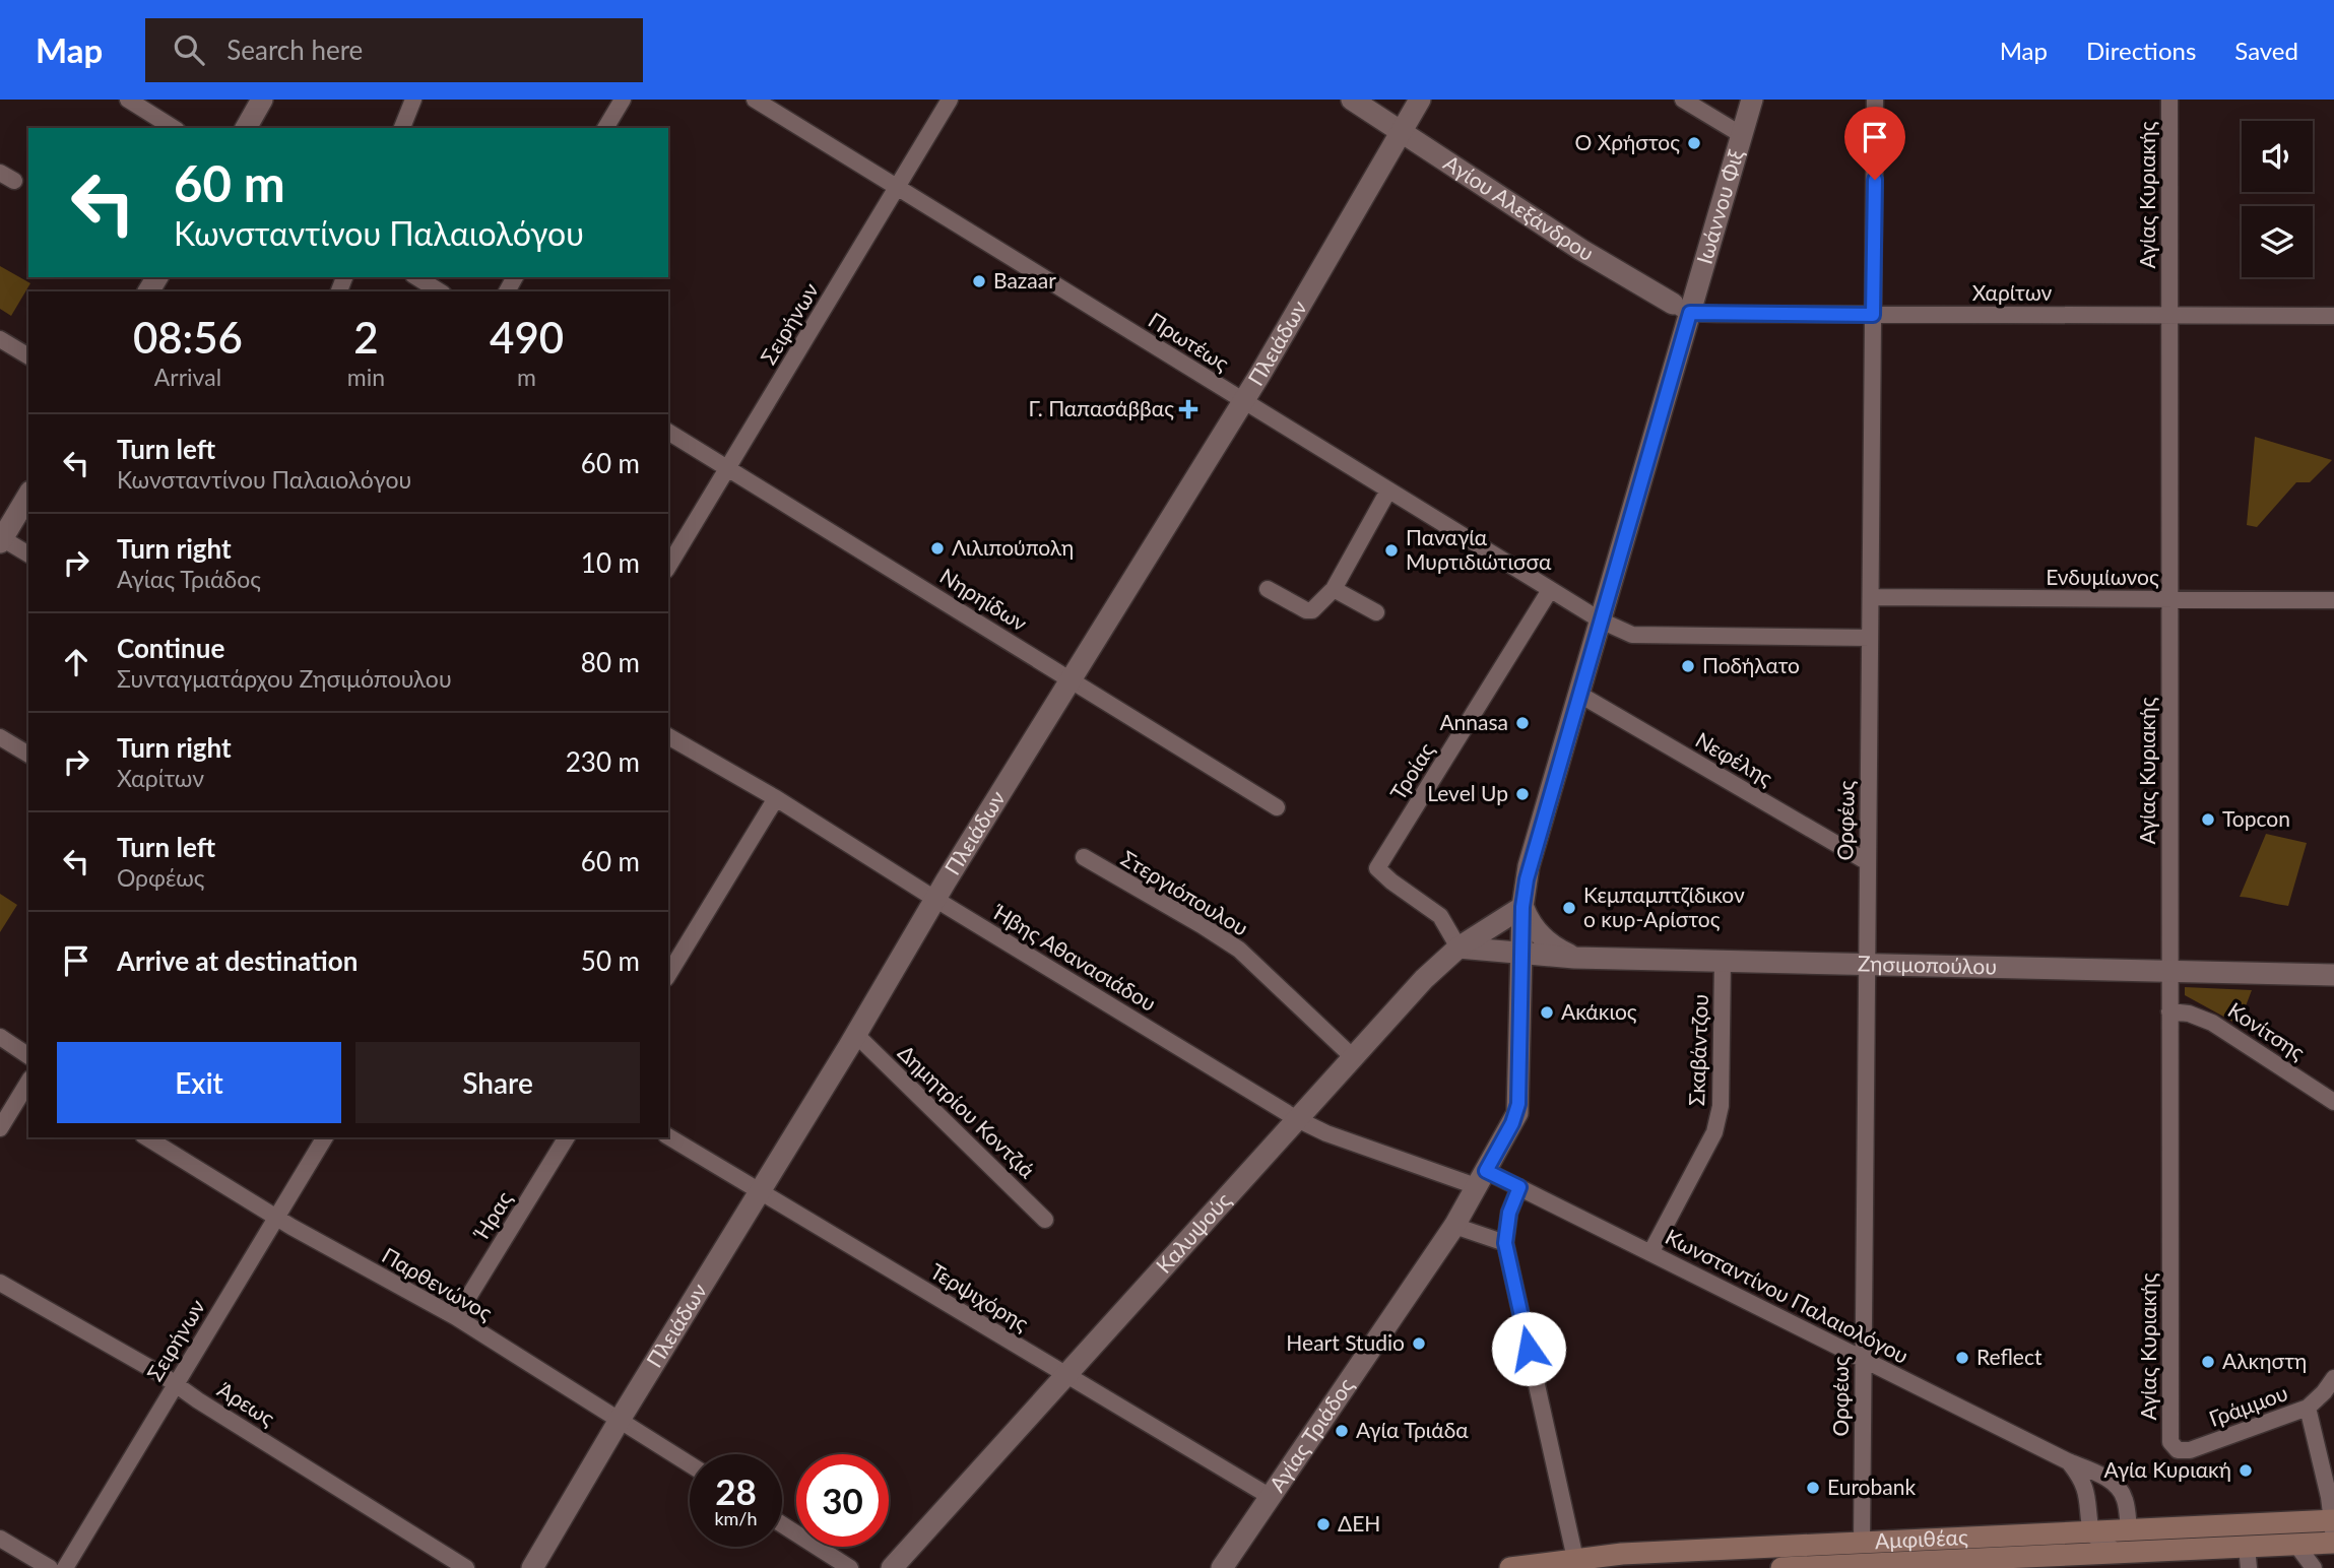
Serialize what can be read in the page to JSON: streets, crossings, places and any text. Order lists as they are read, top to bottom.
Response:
{
  "streets": {
    "main road": ["Αμφιθέας"],
    "street": [
      "Αγίας Κυριακής",
      "Ιωάννου Φιξ",
      "Αγίου Αλεξάνδρου",
      "Χαρίτων",
      "Σειρήνων",
      "Πρωτέως",
      "Πλειάδων",
      "Ενδυμίωνος",
      "Νηρηίδων",
      "Νεφέλης",
      "Τροίας",
      "Ορφέως",
      "Στεργιόπουλου",
      "Ήβης Αθανασιάδου",
      "Ζησιμοπούλου",
      "Κονίτσης",
      "Σκαβάντζου",
      "Δημητρίου Κοντζιά",
      "Ήρας",
      "Καλυψούς",
      "Παρθενώνος",
      "Κωνσταντίνου Παλαιολόγου",
      "Τερψιχόρης",
      "Άρεως",
      "Γράμμου",
      "Αγίας Τριάδος"
    ]
  },
  "crossings": [
    ["Αγίας Κυριακής", "Χαρίτων"],
    ["Αγίας Κυριακής", "Ενδυμίωνος"],
    ["Αγίας Κυριακής", "Ζησιμοπούλου"],
    ["Αγίας Κυριακής", "Κονίτσης"],
    ["Αγίας Κυριακής", "Γράμμου"],
    ["Ιωάννου Φιξ", "Αγίου Αλεξάνδρου"],
    ["Ιωάννου Φιξ", "Χαρίτων"],
    ["Ιωάννου Φιξ", "Πρωτέως"],
    ["Ιωάννου Φιξ", "Αγίας Τριάδος"],
    ["Αγίου Αλεξάνδρου", "Χαρίτων"],
    ["Αγίου Αλεξάνδρου", "Πλειάδων"],
    ["Χαρίτων", "Ορφέως"],
    ["Σειρήνων", "Πρωτέως"],
    ["Σειρήνων", "Νηρηίδων"],
    ["Σειρήνων", "Παρθενώνος"],
    ["Σειρήνων", "Άρεως"],
    ["Πρωτέως", "Πλειάδων"],
    ["Πρωτέως", "Τροίας"],
    ["Πρωτέως", "Αγίας Τριάδος"],
    ["Πλειάδων", "Νηρηίδων"],
    ["Πλειάδων", "Ήβης Αθανασιάδου"],
    ["Πλειάδων", "Δημητρίου Κοντζιά"],
    ["Πλειάδων", "Παρθενώνος"],
    ["Πλειάδων", "Τερψιχόρης"],
    ["Ενδυμίωνος", "Ορφέως"],
    ["Νεφέλης", "Ορφέως"],
    ["Νεφέλης", "Αγίας Τριάδος"],
    ["Τροίας", "Καλυψούς"],
    ["Ορφέως", "Ζησιμοπούλου"],
    ["Ορφέως", "Κωνσταντίνου Παλαιολόγου"],
    ["Ορφέως", "Αμφιθέας"],
    ["Στεργιόπουλου", "Καλυψούς"],
    ["Ήβης Αθανασιάδου", "Καλυψούς"],
    ["Ήβης Αθανασιάδου", "Κωνσταντίνου Παλαιολόγου"],
    ["Ήβης Αθανασιάδου", "Αγίας Τριάδος"],
    ["Ζησιμοπούλου", "Σκαβάντζου"],
    ["Ζησιμοπούλου", "Αγίας Τριάδος"],
    ["Σκαβάντζου", "Κωνσταντίνου Παλαιολόγου"],
    ["Ήρας", "Παρθενώνος"],
    ["Καλυψούς", "Τερψιχόρης"],
    ["Καλυψούς", "Αγίας Τριάδος"],
    ["Κωνσταντίνου Παλαιολόγου", "Αγίας Τριάδος"],
    ["Κωνσταντίνου Παλαιολόγου", "Αμφιθέας"],
    ["Τερψιχόρης", "Αγίας Τριάδος"]
  ],
  "places": {
    "other": [
      "Ο Χρήστος",
      "Bazaar",
      "Λιλιπούπολη",
      "Παναγία Μυρτιδιώτισσα",
      "Ποδήλατο",
      "Annasa",
      "Level Up",
      "Topcon",
      "Κεμπαμπτζίδικον ο κυρ-Αρίστος",
      "Ακάκιος",
      "Heart Studio",
      "Reflect",
      "Αλκηστη",
      "Αγία Τριάδα",
      "Αγία Κυριακή",
      "Eurobank",
      "ΔΕΗ"
    ],
    "health": ["Γ. Παπασάββας"]
  },
  "page": {
    "header": "Map",
    "search": "Search here",
    "nav": ["Map", "Directions", "Saved"],
    "turn": ["60 m", "Κωνσταντίνου Παλαιολόγου"],
    "eta": [
      "08:56",
      "Arrival",
      "2",
      "min",
      "490",
      "m"
    ],
    "list": [
      {
        "name": "Turn left",
        "note": "Κωνσταντίνου Παλαιολόγου",
        "value": "60 m"
      },
      {
        "name": "Turn right",
        "note": "Αγίας Τριάδος",
        "value": "10 m"
      },
      {
        "name": "Continue",
        "note": "Συνταγματάρχου Ζησιμόπουλου",
        "value": "80 m"
      },
      {
        "name": "Turn right",
        "note": "Χαρίτων",
        "value": "230 m"
      },
      {
        "name": "Turn left",
        "note": "Ορφέως",
        "value": "60 m"
      },
      {
        "name": "Arrive at destination",
        "value": "50 m"
      }
    ],
    "buttons": ["Exit", "Share"],
    "speed": "28 km/h",
    "limit": "30"
  }
}
